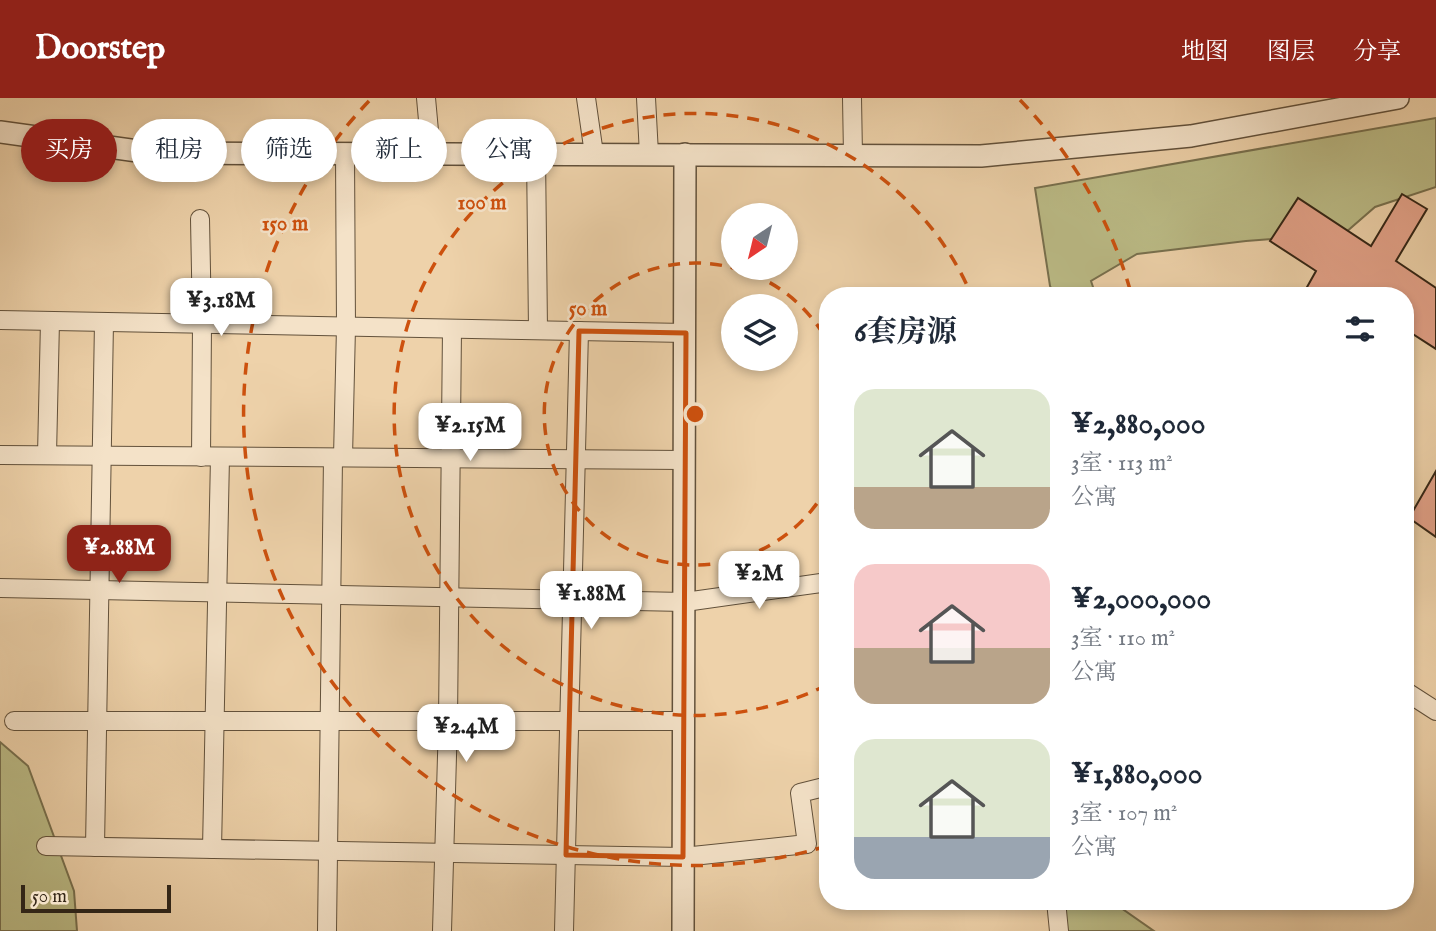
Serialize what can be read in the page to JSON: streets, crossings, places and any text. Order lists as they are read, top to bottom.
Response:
{
  "scale_bar": "50 m",
  "north": "bottom left",
  "page": {
    "header": "Doorstep",
    "nav": ["地图", "图层", "分享"],
    "chip": [
      "买房",
      "租房",
      "筛选",
      "新上",
      "公寓"
    ],
    "price": [
      "¥3.18M",
      "¥2.15M",
      "¥2.88M",
      "¥2M",
      "¥1.88M",
      "¥2.4M"
    ],
    "heading": "6套房源",
    "list": [
      {
        "name": "¥2,880,000",
        "note": "3室 · 113 m² · 公寓"
      },
      {
        "name": "¥2,000,000",
        "note": "3室 · 110 m² · 公寓"
      },
      {
        "name": "¥1,880,000",
        "note": "3室 · 107 m² · 公寓"
      }
    ],
    "scale": "50 m"
  },
  "rings": ["100 m", "150 m", "50 m"]
}
